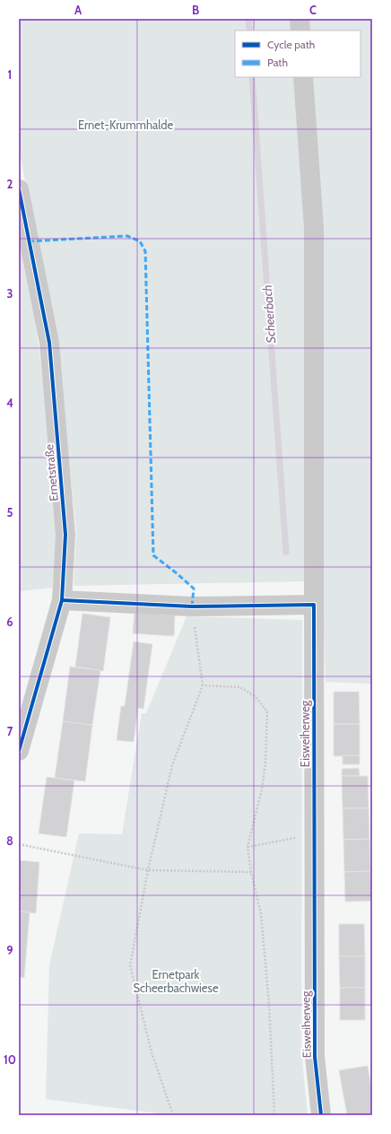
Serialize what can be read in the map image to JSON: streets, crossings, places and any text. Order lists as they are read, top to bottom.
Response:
{
  "streets": {
    "street": ["Ernetstraße", "Eisweiherweg"]
  },
  "water": ["Scheerbach"],
  "parks": ["Ernet-Krummhalde", "Ernetpark Scheerbachwiese"],
  "legend": ["Cycle path", "Path"],
  "grid": {
    "columns": ["A", "B", "C"],
    "rows": [
      "1",
      "2",
      "3",
      "4",
      "5",
      "6",
      "7",
      "8",
      "9",
      "10"
    ]
  }
}
